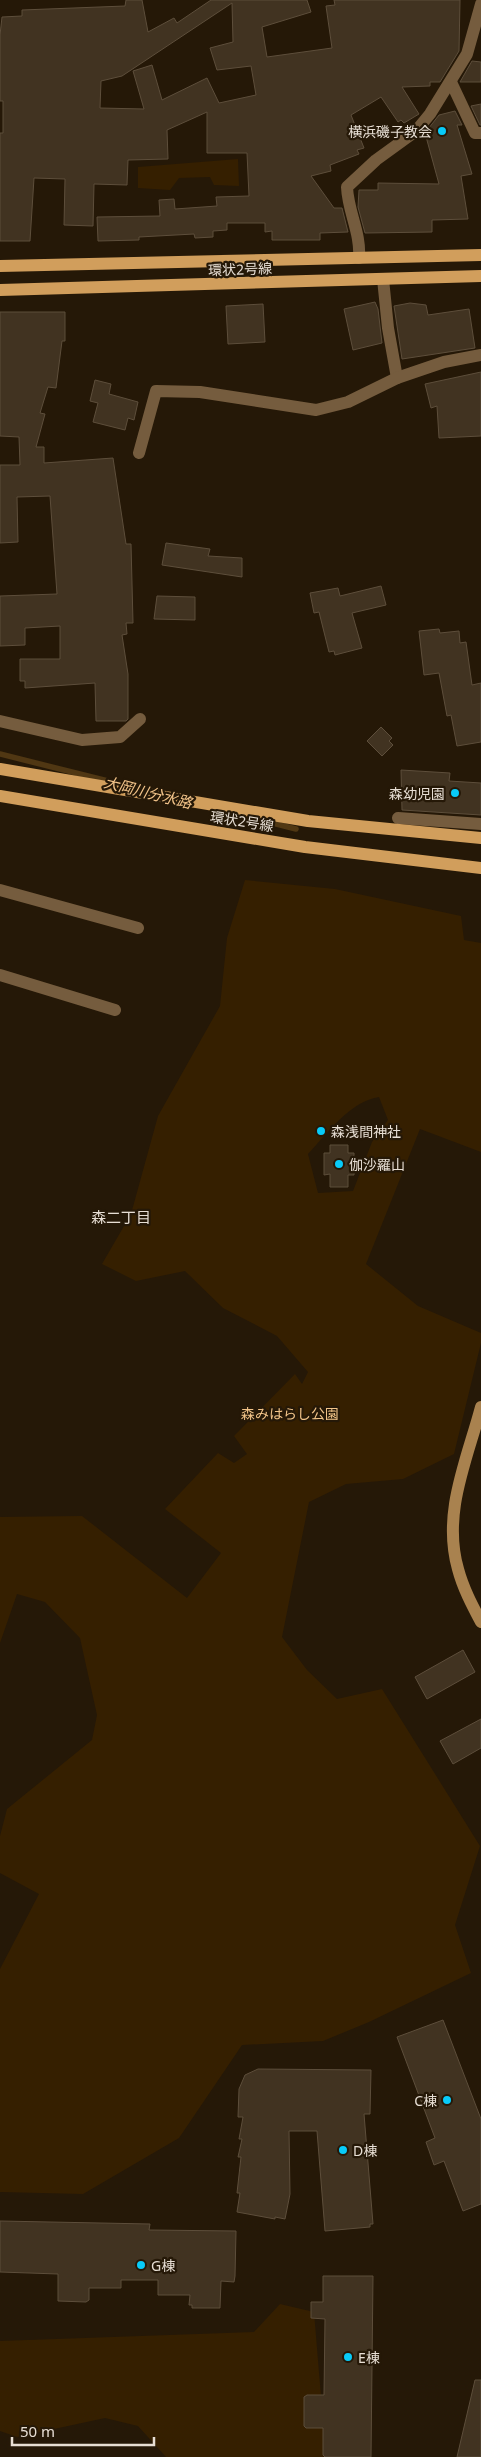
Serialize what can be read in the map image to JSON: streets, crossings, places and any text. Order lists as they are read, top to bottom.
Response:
{
  "streets": {
    "main road": ["環状2号線"]
  },
  "districts": ["森二丁目"],
  "water": ["大岡川分水路"],
  "parks": ["森みはらし公園"],
  "places": [
    "横浜磯子教会",
    "森幼児園",
    "森浅間神社",
    "伽沙羅山",
    "C棟",
    "D棟",
    "G棟",
    "E棟"
  ],
  "scale_bar": "50 m"
}
